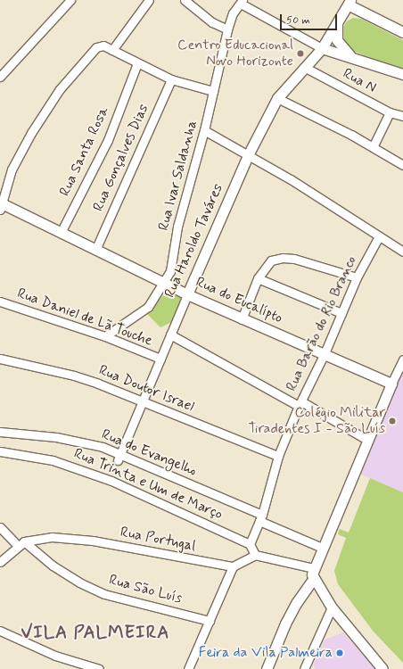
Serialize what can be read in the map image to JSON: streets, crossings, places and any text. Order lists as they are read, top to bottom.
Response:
{
  "streets": {
    "street": [
      "Rua N",
      "Rua Santa Rosa",
      "Rua Gonçalves Dias",
      "Rua Ivar Saldanha",
      "Rua Haroldo Taváres",
      "Rua do Eucalípto",
      "Rua Daniel de Lã Touche",
      "Rua Barão do Rio Branco",
      "Rua Doutor Israel",
      "Rua do Evangelho",
      "Rua Trinta e Um de Março",
      "Rua Portugal",
      "Rua São Luís"
    ]
  },
  "crossings": [
    ["Rua N", "Rua Haroldo Taváres"],
    ["Rua Santa Rosa", "Rua do Eucalípto"],
    ["Rua Gonçalves Dias", "Rua do Eucalípto"],
    ["Rua Ivar Saldanha", "Rua do Eucalípto"],
    ["Rua Ivar Saldanha", "Rua Daniel de Lã Touche"],
    ["Rua Haroldo Taváres", "Rua do Eucalípto"],
    ["Rua Haroldo Taváres", "Rua Daniel de Lã Touche"],
    ["Rua Haroldo Taváres", "Rua Doutor Israel"],
    ["Rua Haroldo Taváres", "Rua do Evangelho"],
    ["Rua do Eucalípto", "Rua Barão do Rio Branco"],
    ["Rua Barão do Rio Branco", "Rua Doutor Israel"],
    ["Rua Barão do Rio Branco", "Rua do Evangelho"],
    ["Rua Barão do Rio Branco", "Rua Trinta e Um de Março"],
    ["Rua Portugal", "Rua São Luís"]
  ],
  "districts": ["VILA PALMEIRA"],
  "places": ["Centro Educacional Novo Horizonte", "Colégio Militar Tiradentes I - São Luís", "Feira da Vila Palmeira"],
  "scale_bar": "50 m"
}
